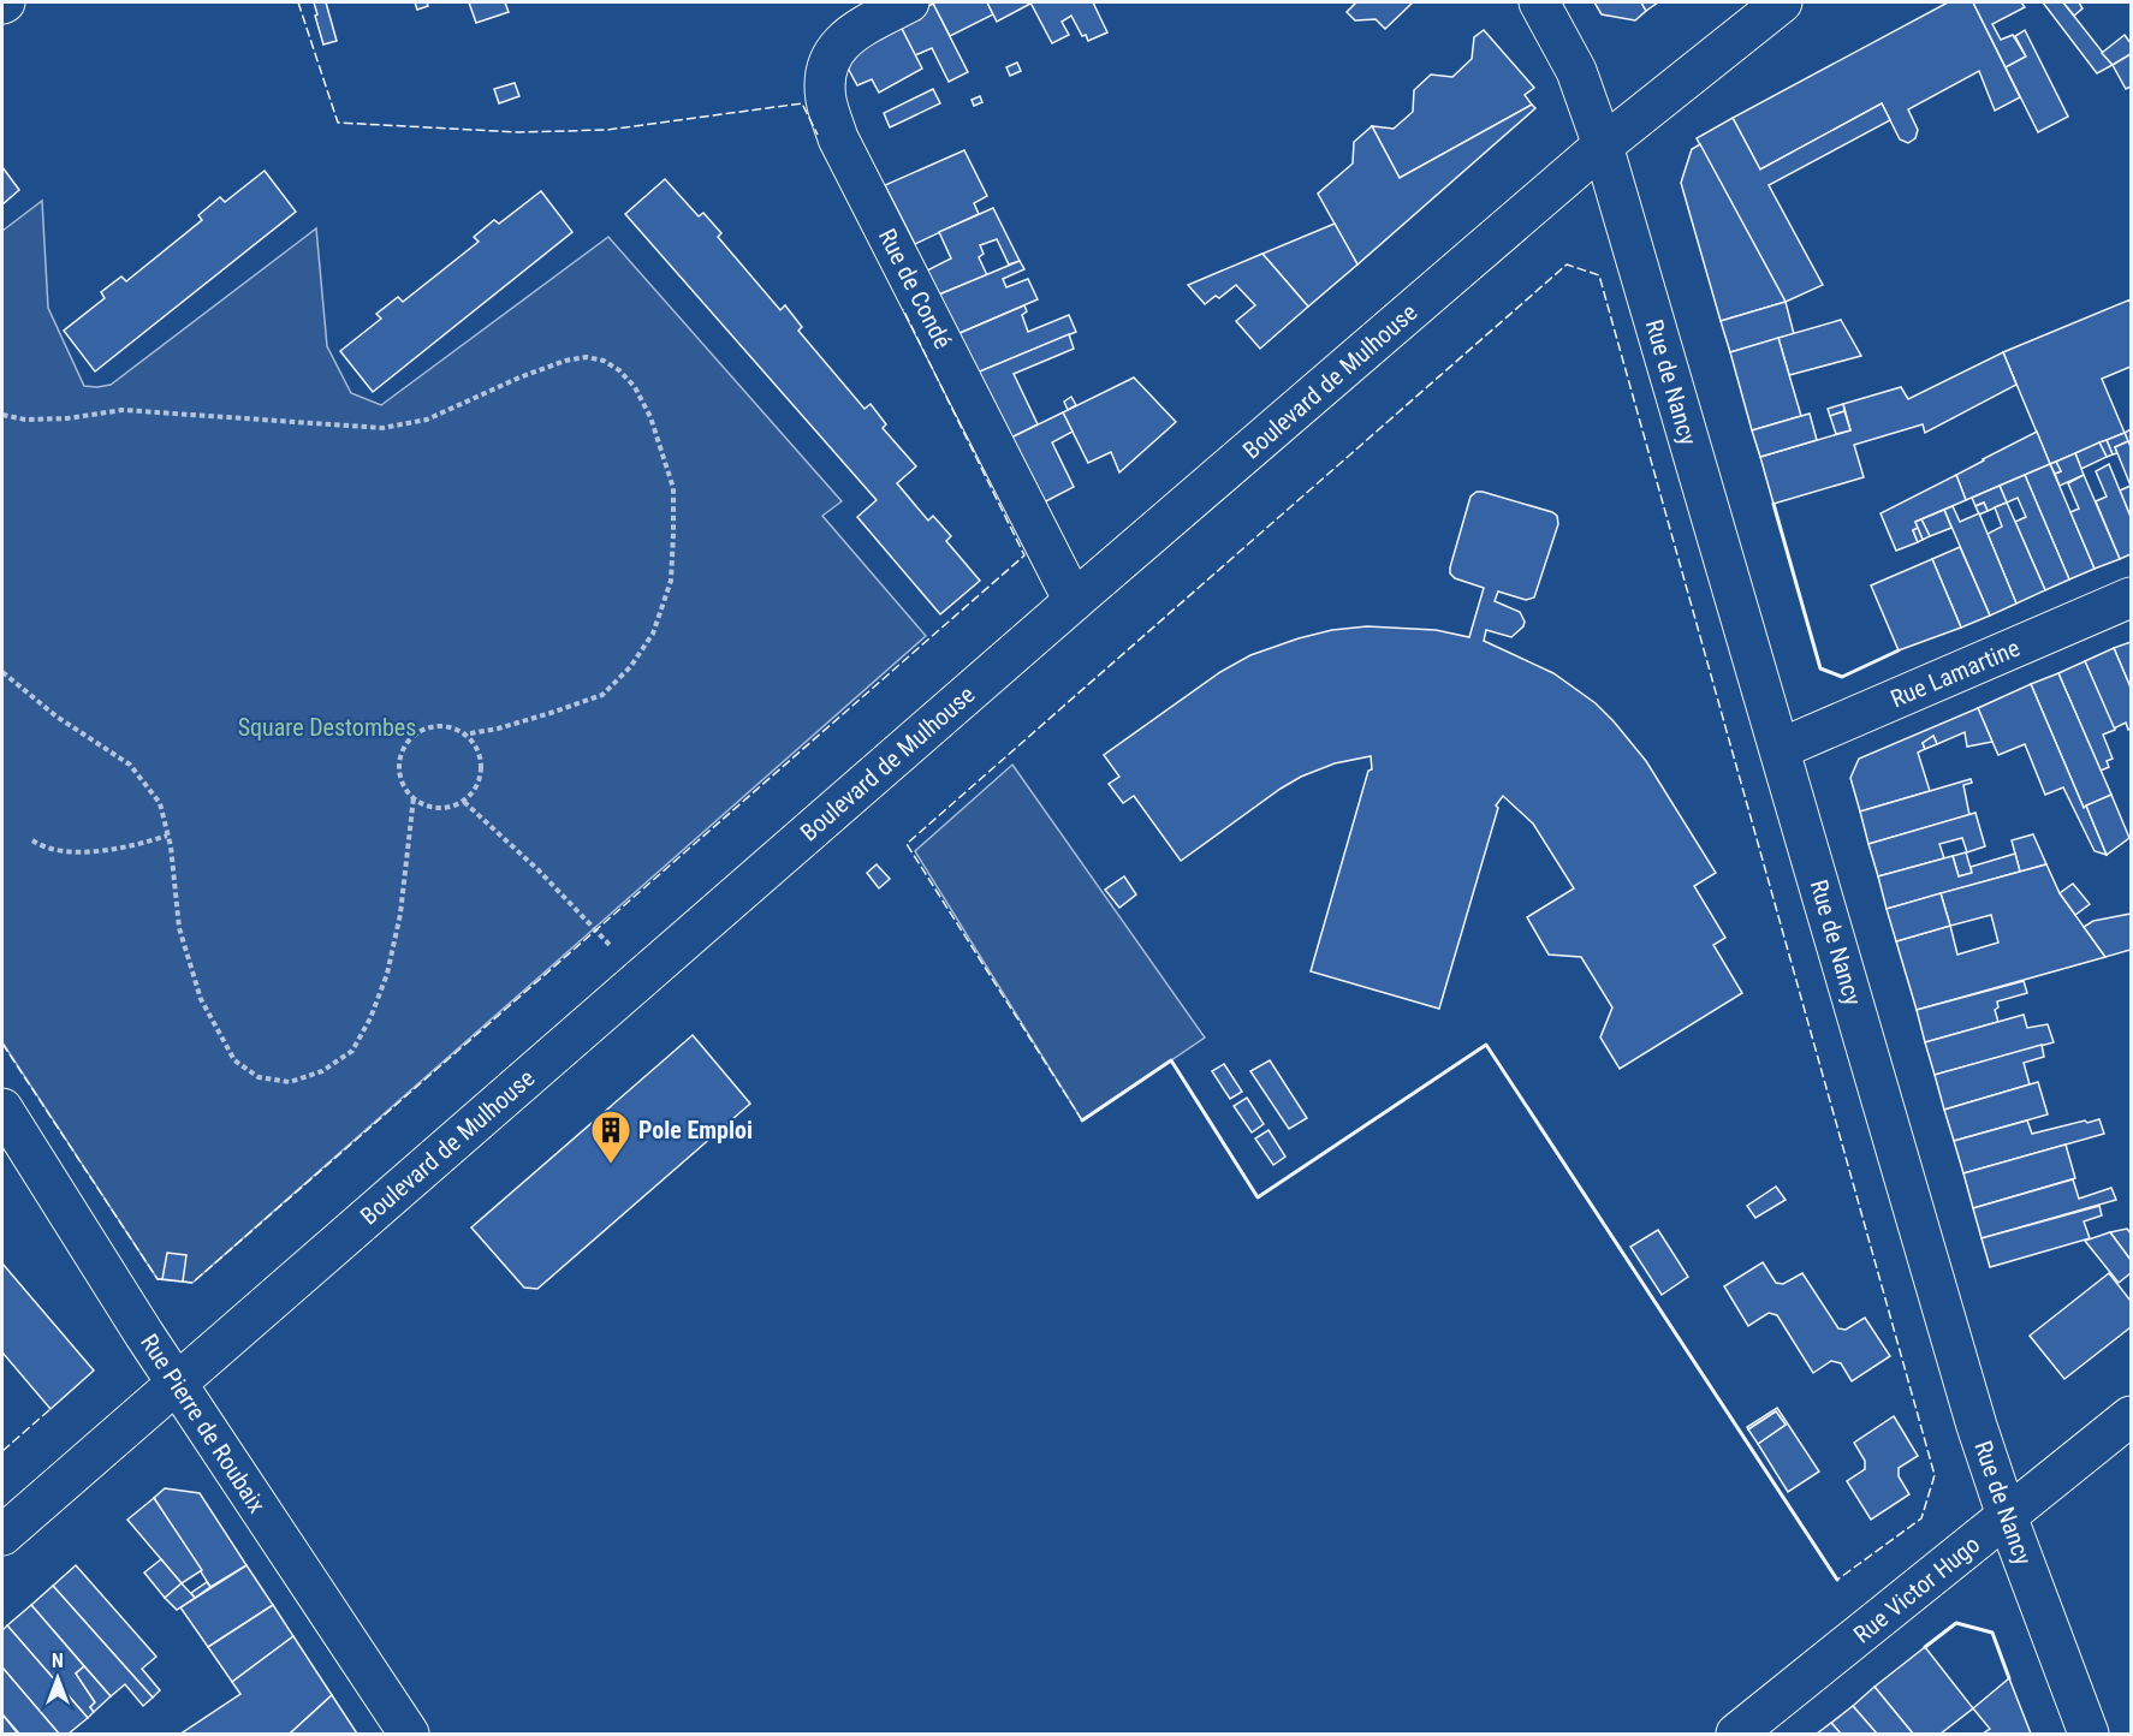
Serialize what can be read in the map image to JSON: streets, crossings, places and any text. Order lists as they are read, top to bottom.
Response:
{
  "streets": {
    "street": [
      "Rue de Condé",
      "Boulevard de Mulhouse",
      "Rue de Nancy",
      "Rue Lamartine",
      "Rue Pierre de Roubaix",
      "Rue Victor Hugo"
    ]
  },
  "crossings": [
    ["Rue de Condé", "Boulevard de Mulhouse"],
    ["Boulevard de Mulhouse", "Rue de Nancy"],
    ["Boulevard de Mulhouse", "Rue Pierre de Roubaix"],
    ["Rue de Nancy", "Rue Lamartine"],
    ["Rue de Nancy", "Rue Victor Hugo"]
  ],
  "parks": ["Square Destombes"],
  "places": {
    "building": ["Pole Emploi"]
  },
  "north": "top"
}
